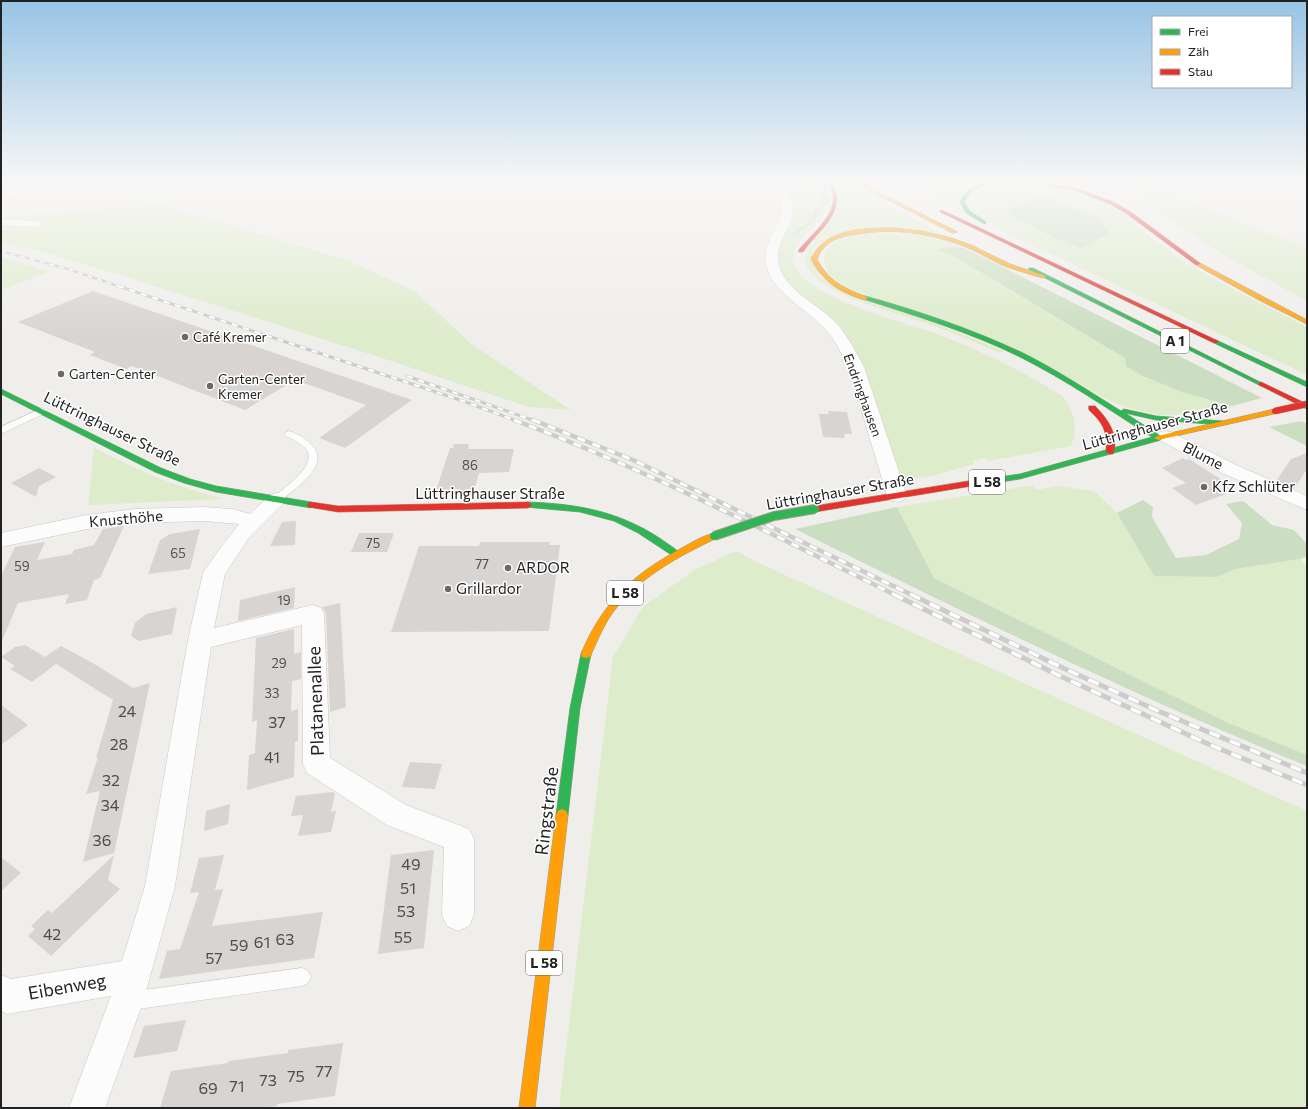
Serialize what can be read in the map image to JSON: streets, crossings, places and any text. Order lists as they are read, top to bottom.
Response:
{
  "streets": {
    "main road": [
      "A 1",
      "Lüttringhauser Straße",
      "L 58",
      "Ringstraße"
    ],
    "street": [
      "Endringhausen",
      "Blume",
      "Knusthöhe",
      "Platanenallee",
      "Eibenweg"
    ]
  },
  "crossings": [
    ["Endringhausen", "Lüttringhauser Straße"],
    ["Lüttringhauser Straße", "Blume"],
    ["Lüttringhauser Straße", "Ringstraße"]
  ],
  "places": [
    "Café Kremer",
    "Garten-Center",
    "Garten-Center Kremer",
    "Kfz Schlüter",
    "ARDOR",
    "Grillardor"
  ],
  "house_numbers": [
    "86",
    "75",
    "65",
    "77",
    "59",
    "19",
    "29",
    "33",
    "24",
    "37",
    "28",
    "41",
    "32",
    "34",
    "36",
    "49",
    "51",
    "53",
    "42",
    "55",
    "63",
    "61",
    "59",
    "57",
    "77",
    "75",
    "73",
    "71",
    "69"
  ],
  "legend": ["Frei", "Zäh", "Stau"]
}
